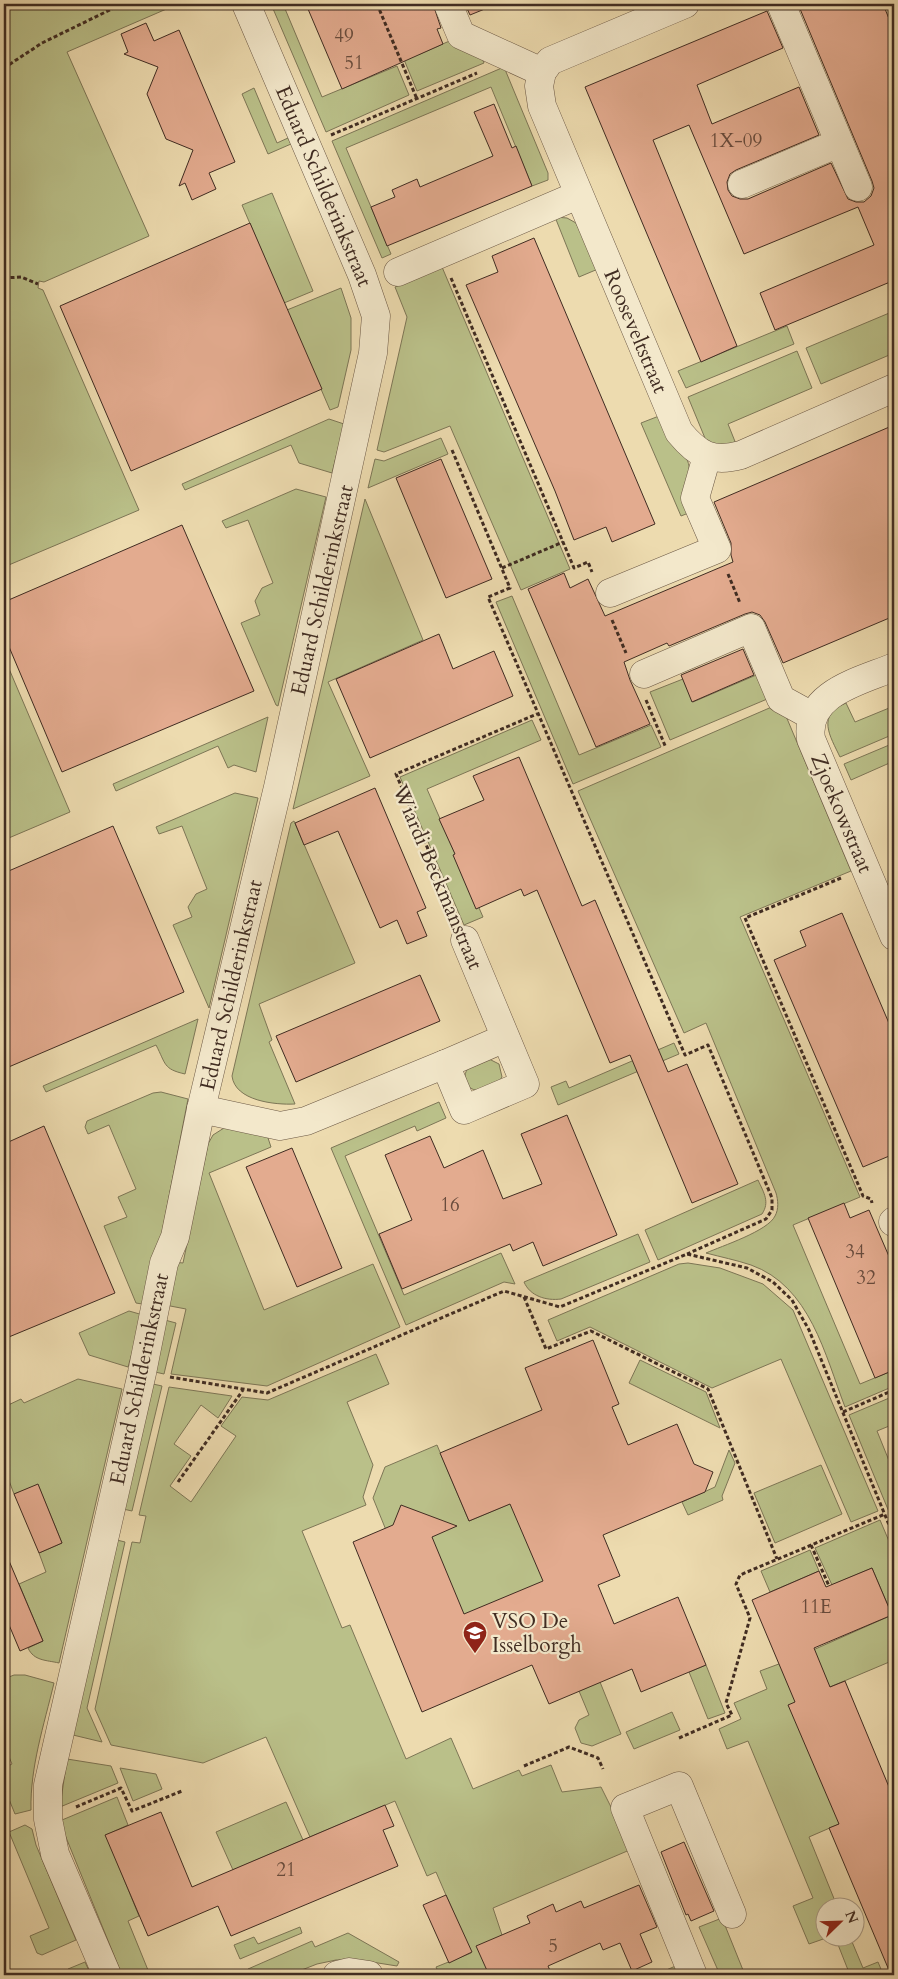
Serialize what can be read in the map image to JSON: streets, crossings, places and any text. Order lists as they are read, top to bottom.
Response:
{
  "streets": {
    "street": [
      "Eduard Schilderinkstraat",
      "Rooseveltstraat",
      "Zjoekowstraat",
      "Wiardi Beckmanstraat"
    ]
  },
  "places": {
    "school or university": ["VSO De Isselborgh"]
  },
  "house_numbers": [
    "49",
    "51",
    "1X-09",
    "16",
    "34",
    "32",
    "11E",
    "21",
    "5"
  ],
  "north": "top right"
}
